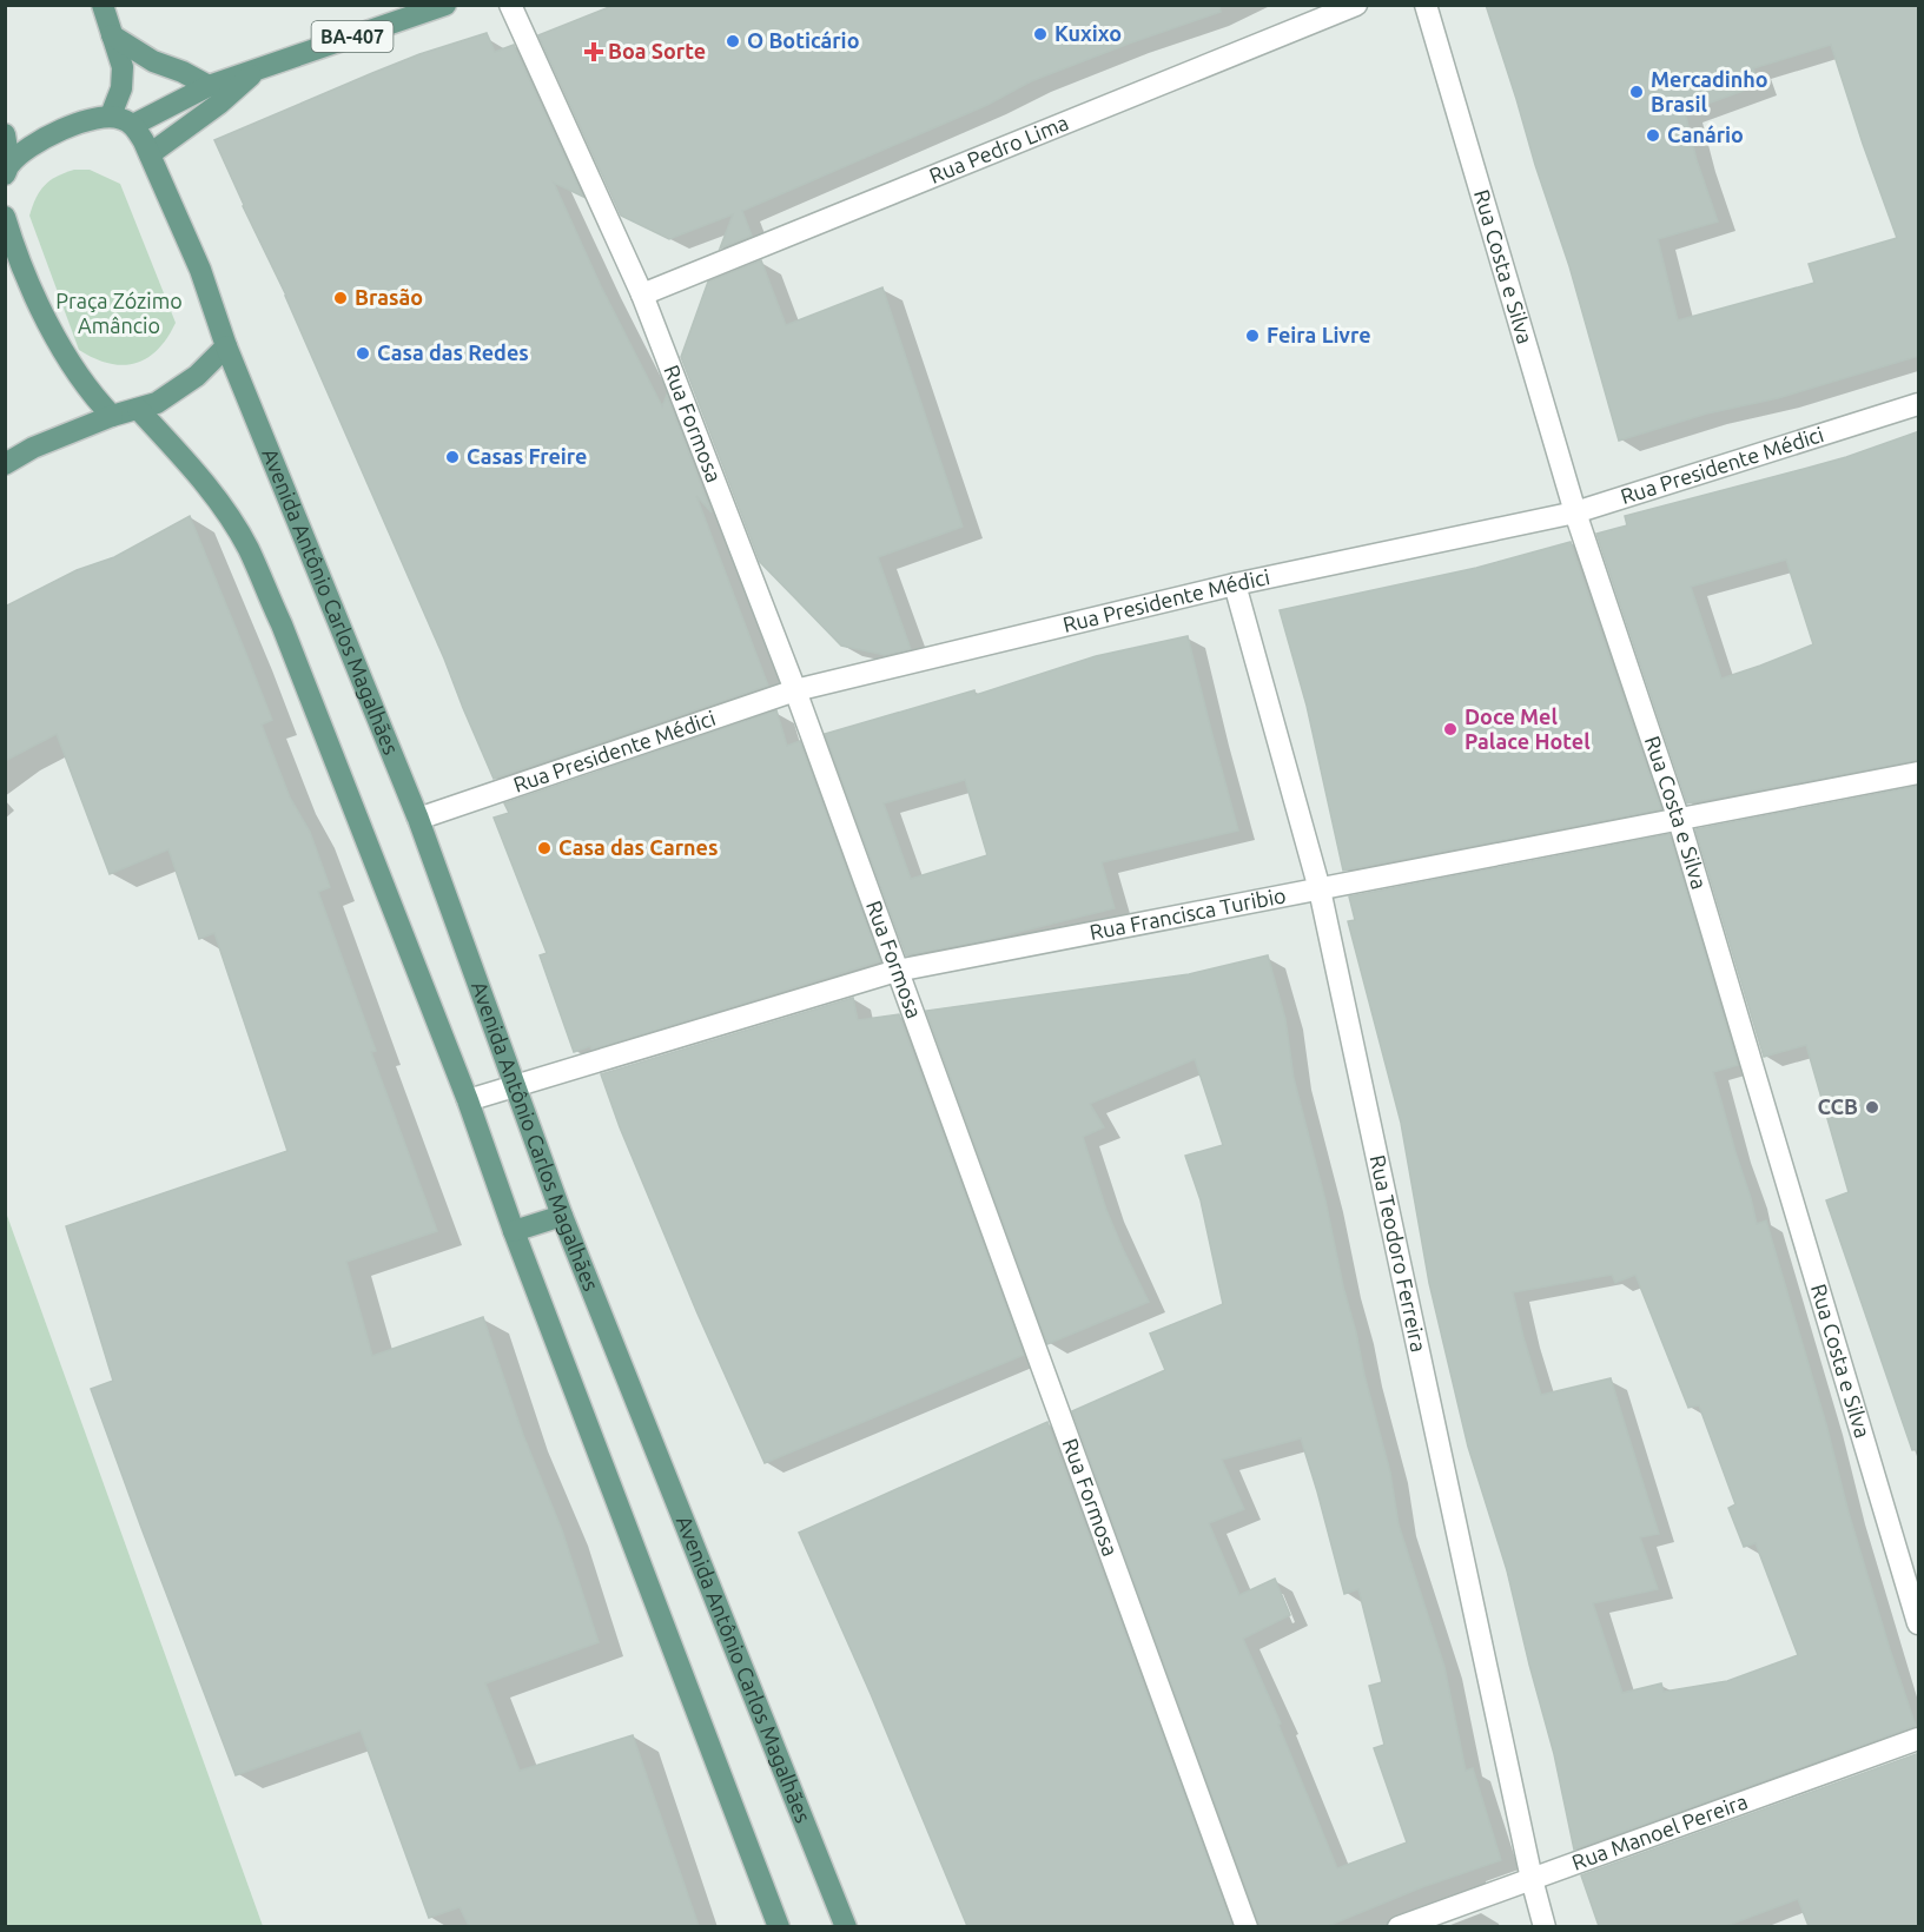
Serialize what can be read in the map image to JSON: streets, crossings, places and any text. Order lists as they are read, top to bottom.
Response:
{
  "streets": {
    "main road": ["BA-407", "Avenida Antônio Carlos Magalhães"],
    "street": [
      "Rua Pedro Lima",
      "Rua Costa e Silva",
      "Rua Formosa",
      "Rua Presidente Médici",
      "Rua Francisca Turibio",
      "Rua Teodoro Ferreira",
      "Rua Manoel Pereira"
    ]
  },
  "crossings": [
    ["Rua Pedro Lima", "Rua Formosa"],
    ["Rua Costa e Silva", "Rua Presidente Médici"],
    ["Rua Costa e Silva", "Rua Francisca Turibio"],
    ["Rua Formosa", "Rua Presidente Médici"],
    ["Rua Formosa", "Rua Francisca Turibio"],
    ["Rua Presidente Médici", "Avenida Antônio Carlos Magalhães"],
    ["Rua Presidente Médici", "Rua Teodoro Ferreira"],
    ["Avenida Antônio Carlos Magalhães", "Rua Francisca Turibio"],
    ["Rua Francisca Turibio", "Rua Teodoro Ferreira"],
    ["Rua Teodoro Ferreira", "Rua Manoel Pereira"]
  ],
  "parks": ["Praça Zózimo Amâncio"],
  "places": {
    "other": [
      "Kuxixo",
      "O Boticário",
      "Mercadinho Brasil",
      "Canário",
      "Brasão",
      "Feira Livre",
      "Casa das Redes",
      "Casas Freire",
      "Doce Mel Palace Hotel",
      "Casa das Carnes",
      "CCB"
    ],
    "health": ["Boa Sorte"]
  }
}
